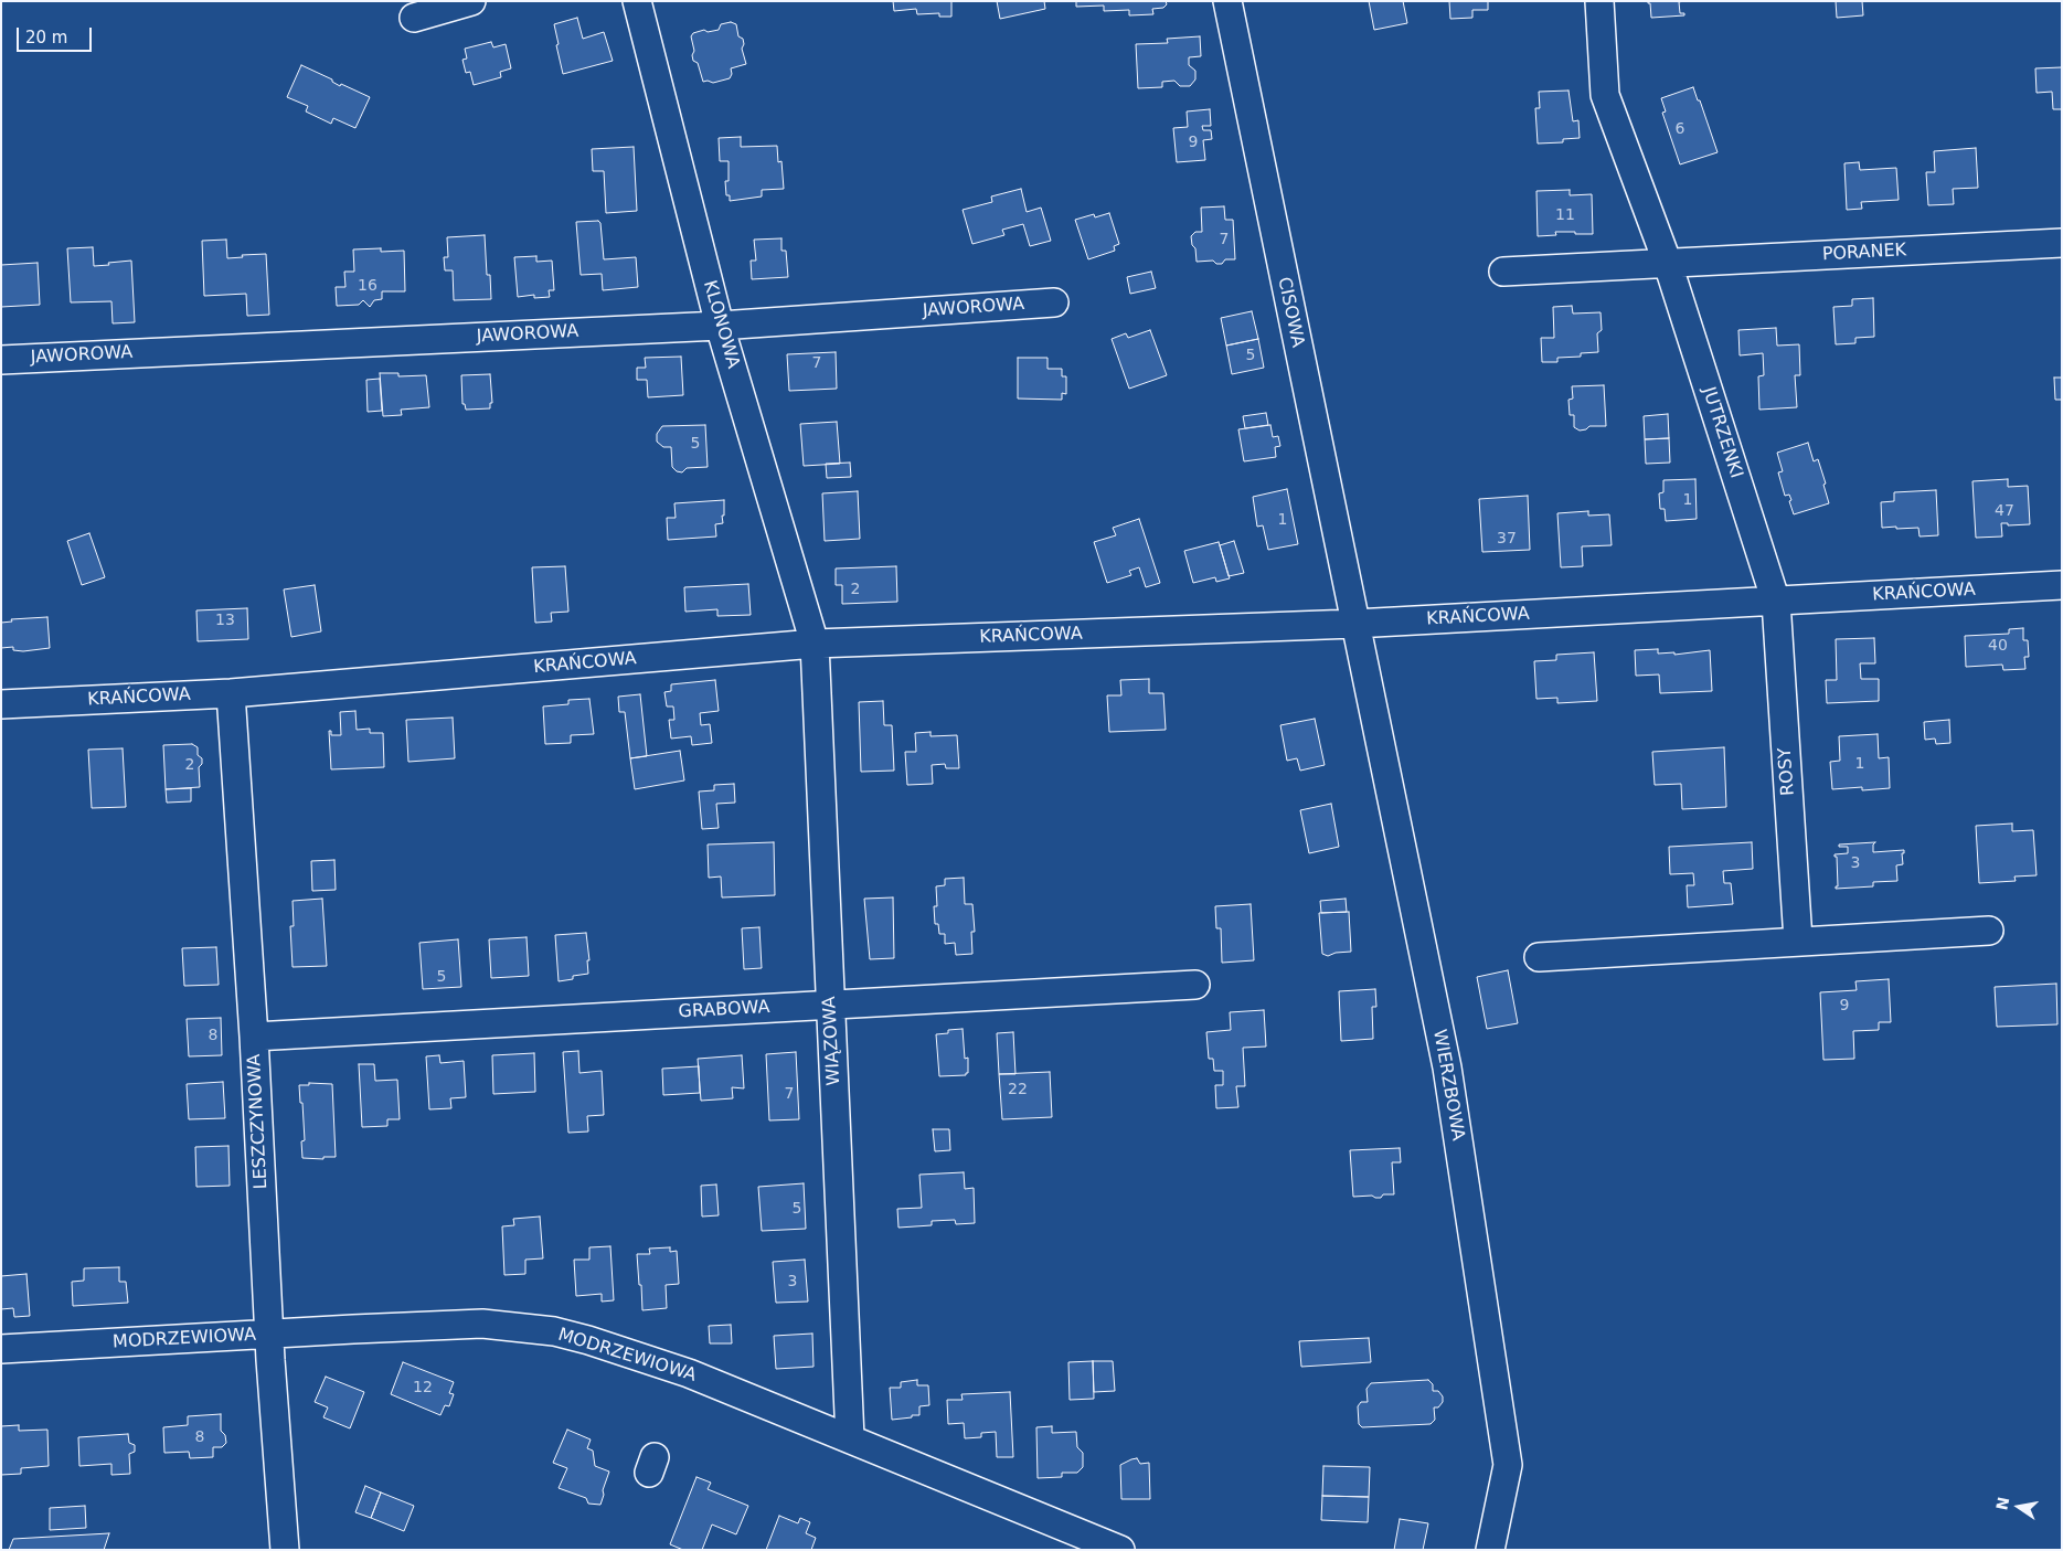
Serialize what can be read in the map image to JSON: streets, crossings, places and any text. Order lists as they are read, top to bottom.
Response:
{
  "streets": {
    "street": [
      "PORANEK",
      "JAWOROWA",
      "CISOWA",
      "KLONOWA",
      "JUTRZENKI",
      "KRAŃCOWA",
      "ROSY",
      "GRABOWA",
      "WIĄZOWA",
      "WIERZBOWA",
      "LESZCZYNOWA",
      "MODRZEWIOWA"
    ]
  },
  "crossings": [
    ["PORANEK", "JUTRZENKI"],
    ["JAWOROWA", "KLONOWA"],
    ["CISOWA", "KRAŃCOWA"],
    ["CISOWA", "WIERZBOWA"],
    ["KLONOWA", "KRAŃCOWA"],
    ["KLONOWA", "WIĄZOWA"],
    ["JUTRZENKI", "KRAŃCOWA"],
    ["JUTRZENKI", "ROSY"],
    ["KRAŃCOWA", "ROSY"],
    ["KRAŃCOWA", "WIĄZOWA"],
    ["KRAŃCOWA", "WIERZBOWA"],
    ["KRAŃCOWA", "LESZCZYNOWA"],
    ["GRABOWA", "WIĄZOWA"],
    ["GRABOWA", "LESZCZYNOWA"],
    ["WIĄZOWA", "MODRZEWIOWA"],
    ["LESZCZYNOWA", "MODRZEWIOWA"]
  ],
  "house_numbers": [
    "6",
    "9",
    "11",
    "7",
    "16",
    "5",
    "7",
    "5",
    "1",
    "47",
    "1",
    "37",
    "2",
    "13",
    "40",
    "1",
    "2",
    "3",
    "5",
    "9",
    "8",
    "22",
    "7",
    "5",
    "3",
    "12",
    "8"
  ],
  "scale_bar": "20 m",
  "north": "left"
}
